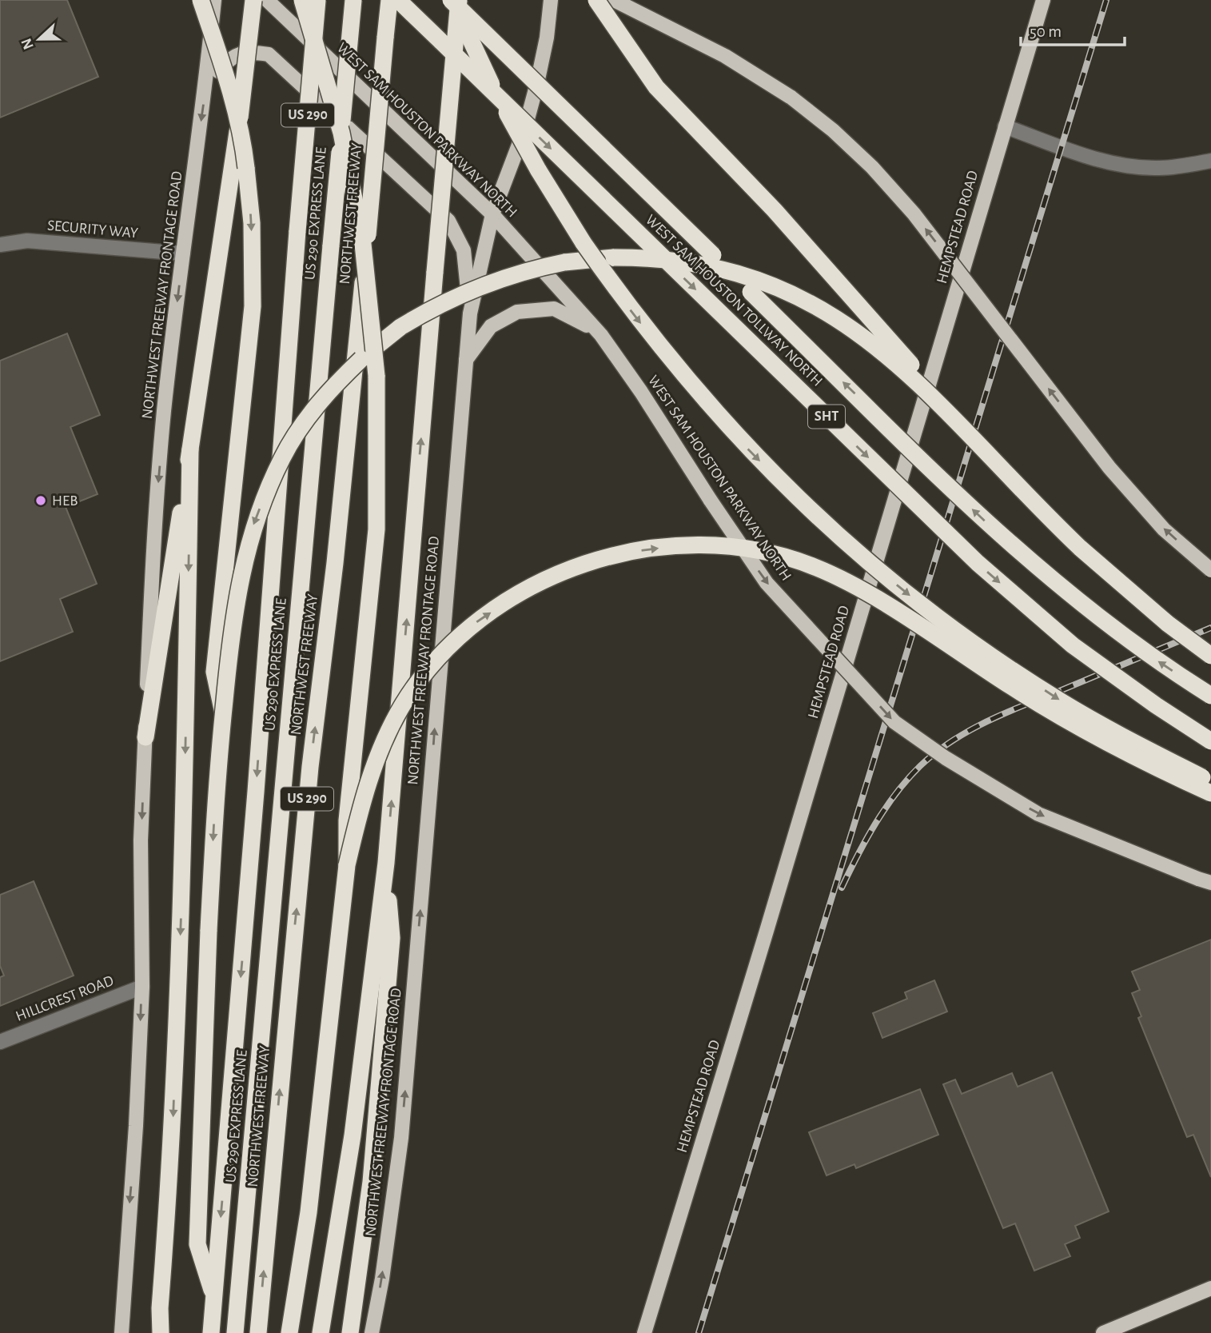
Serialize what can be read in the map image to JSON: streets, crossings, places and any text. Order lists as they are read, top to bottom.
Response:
{
  "streets": {
    "highway": [
      "US 290",
      "US 290 EXPRESS LANE",
      "NORTHWEST FREEWAY",
      "WEST SAM HOUSTON TOLLWAY NORTH",
      "SHT"
    ],
    "main road": ["WEST SAM HOUSTON PARKWAY NORTH", "HEMPSTEAD ROAD", "NORTHWEST FREEWAY FRONTAGE ROAD"],
    "street": ["SECURITY WAY", "HILLCREST ROAD"]
  },
  "crossings": [
    ["WEST SAM HOUSTON PARKWAY NORTH", "NORTHWEST FREEWAY FRONTAGE ROAD"],
    ["SECURITY WAY", "NORTHWEST FREEWAY FRONTAGE ROAD"],
    ["NORTHWEST FREEWAY FRONTAGE ROAD", "HILLCREST ROAD"]
  ],
  "one_way": ["WEST SAM HOUSTON PARKWAY NORTH"],
  "places": ["HEB"],
  "scale_bar": "50 m",
  "north": "left"
}
